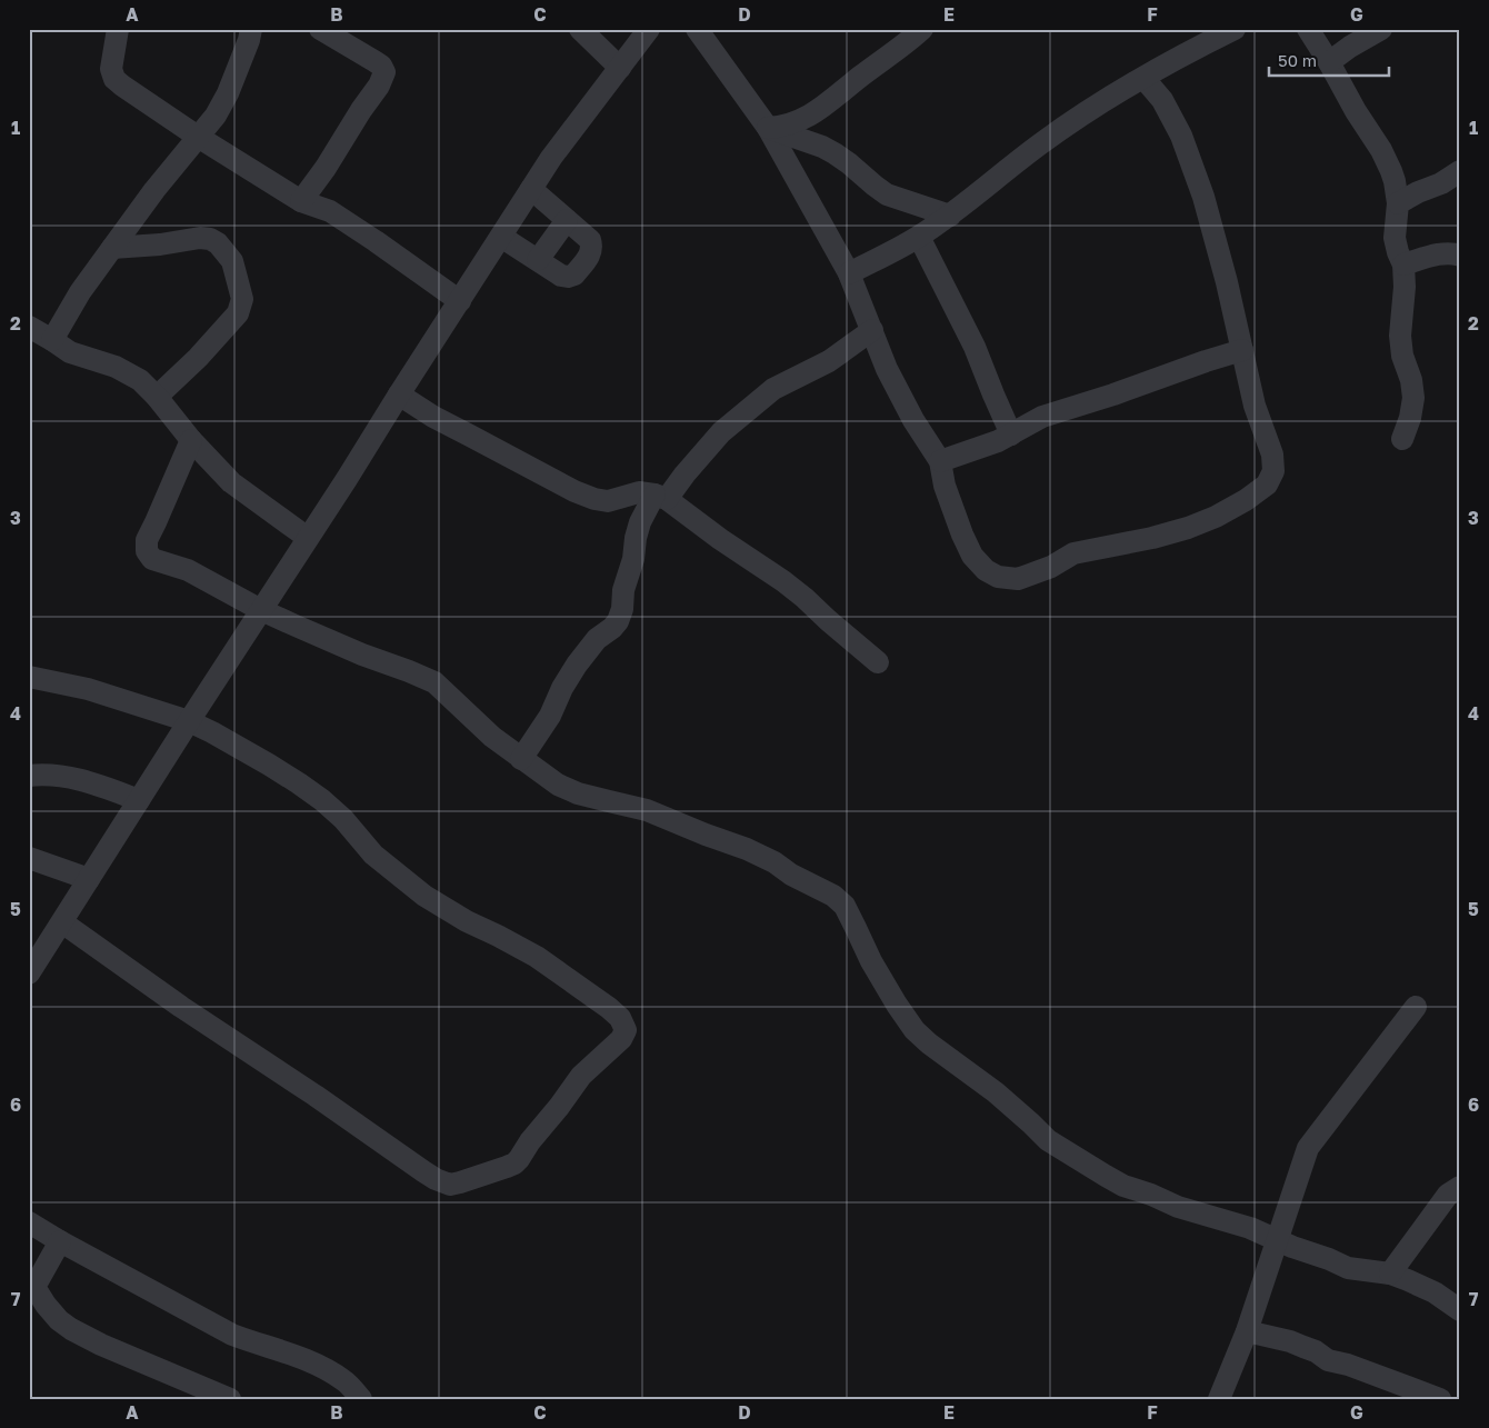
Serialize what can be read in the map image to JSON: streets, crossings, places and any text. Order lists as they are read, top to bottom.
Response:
{
  "scale_bar": "50 m",
  "grid": {
    "columns": [
      "A",
      "B",
      "C",
      "D",
      "E",
      "F",
      "G"
    ],
    "rows": [
      "1",
      "2",
      "3",
      "4",
      "5",
      "6",
      "7"
    ]
  }
}
